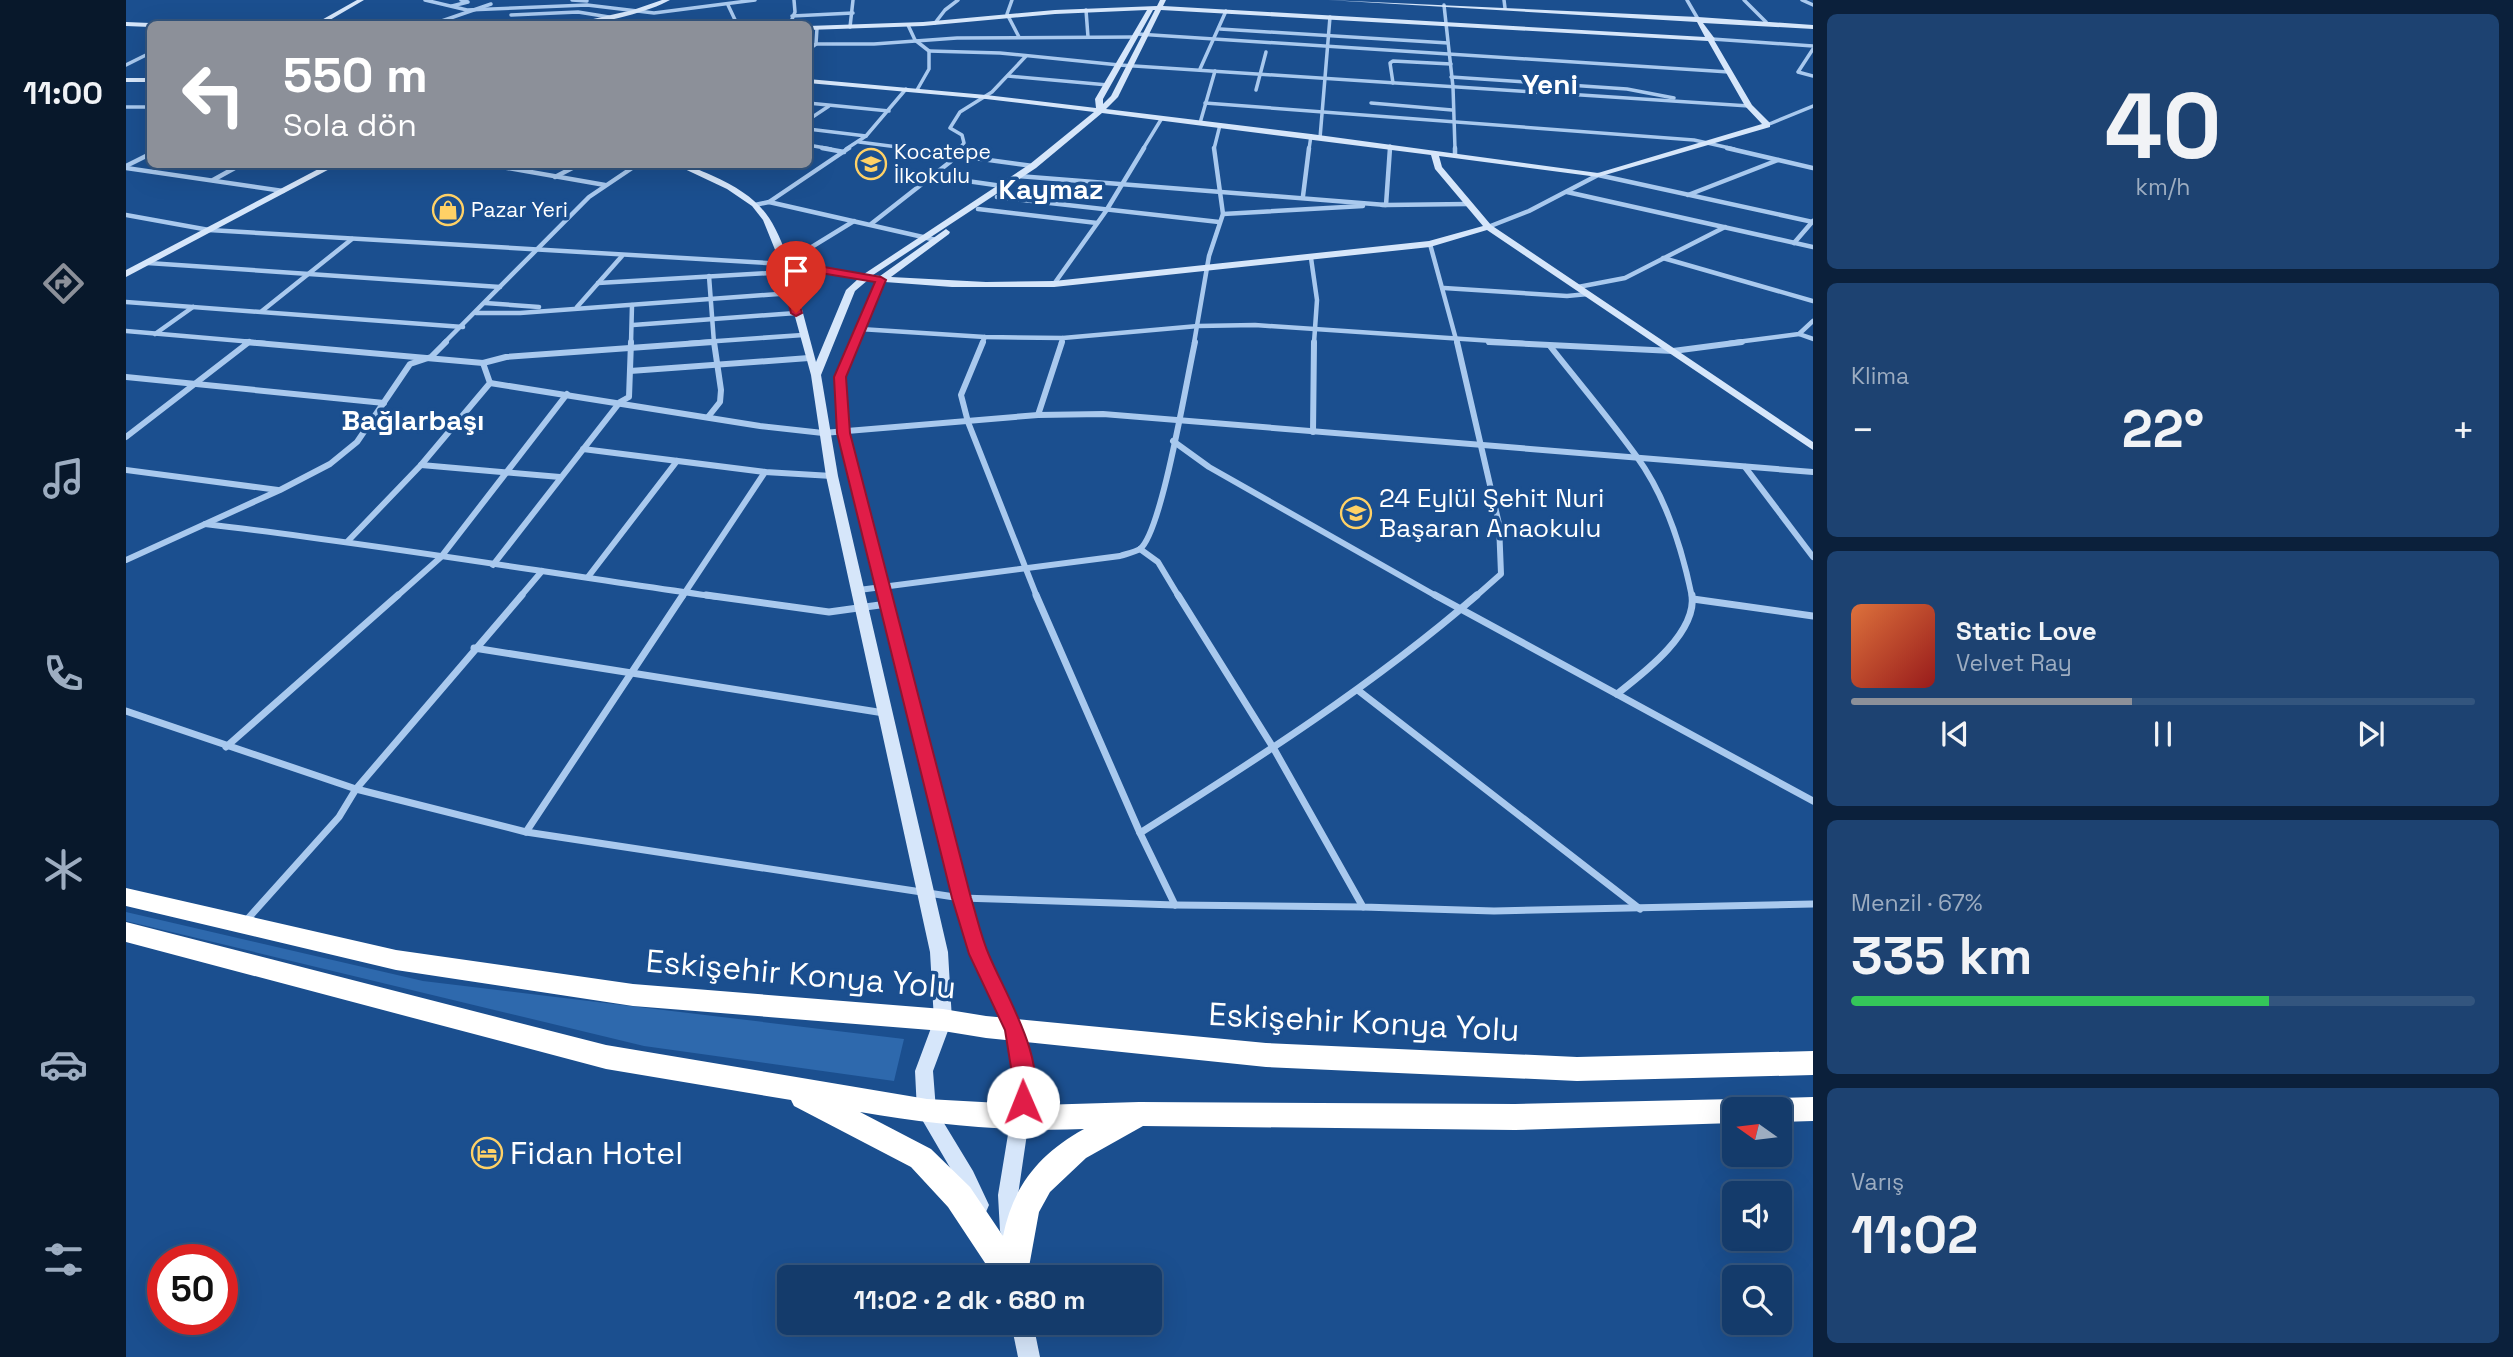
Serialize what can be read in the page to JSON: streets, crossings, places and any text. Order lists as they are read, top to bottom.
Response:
{
  "streets": {
    "highway": ["Eskişehir Konya Yolu"]
  },
  "districts": ["Yeni", "Kaymaz", "Bağlarbaşı"],
  "places": {
    "school or university": ["Kocatepe İlkokulu", "24 Eylül Şehit Nuri Başaran Anaokulu"],
    "shop": ["Pazar Yeri"],
    "hotel": ["Fidan Hotel"]
  },
  "north": "left",
  "page": {
    "tabs": "11:00",
    "tile": [
      ["40", "km/h"],
      "Klima",
      ["Menzil · 67%", "335 km"],
      ["Varış", "11:02"]
    ],
    "turn": ["550 m", "Sola dön"],
    "heat": ["−", "22°", "+"],
    "song": ["Static Love", "Velvet Ray"],
    "limit": "50",
    "trip": "11:02 · 2 dk · 680 m"
  }
}
